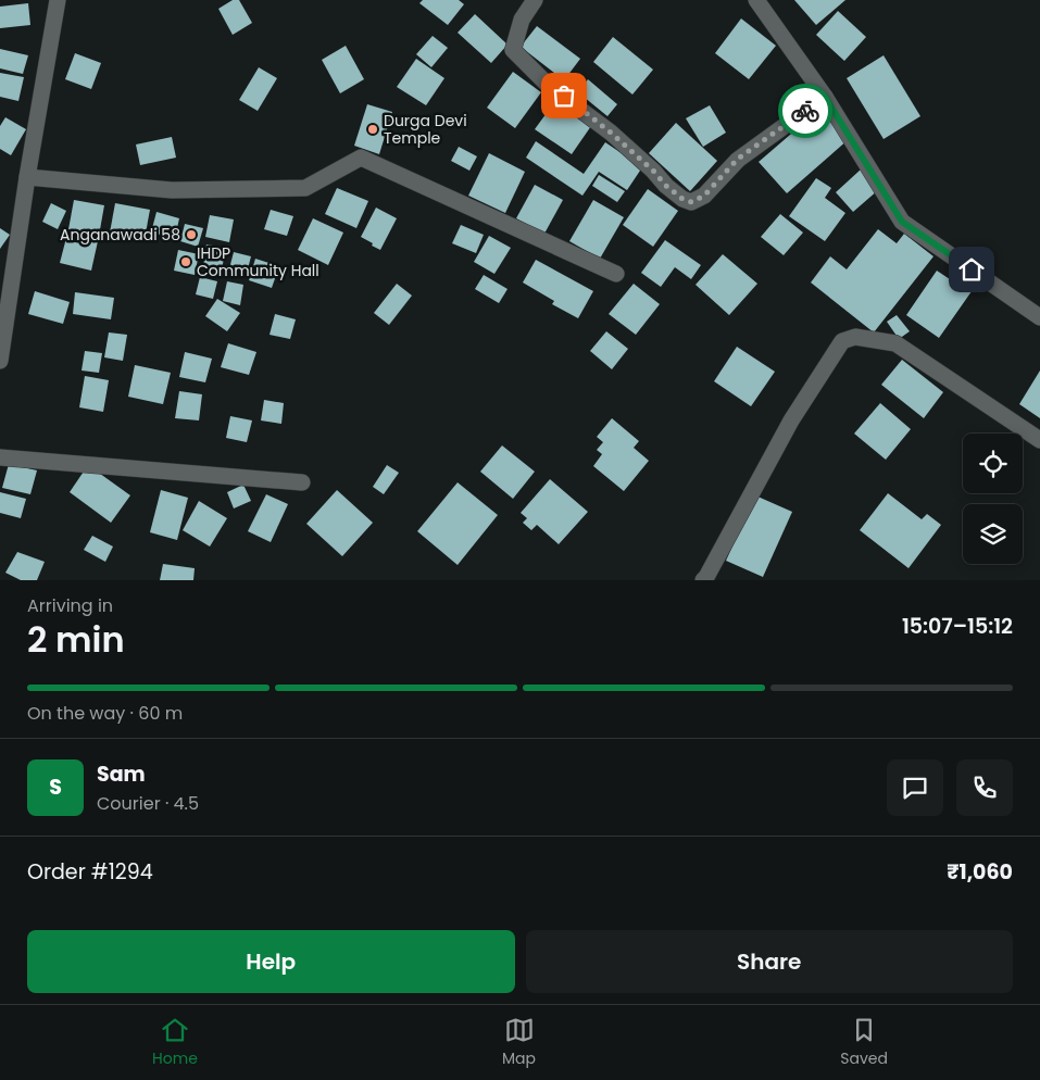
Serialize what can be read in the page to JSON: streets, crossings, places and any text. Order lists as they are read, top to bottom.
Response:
{
  "places": ["Durga Devi Temple", "Anganawadi 58", "IHDP Community Hall"],
  "page": {
    "heading": ["2 min", "Arriving in", "15:07–15:12"],
    "panel": [
      "Sam",
      "Courier · 4.5",
      "Order #1294",
      "₹1,060"
    ],
    "bar": "On the way · 60 m",
    "round": "S",
    "buttons": ["Help", "Share"],
    "tabs": ["Home", "Map", "Saved"]
  }
}
